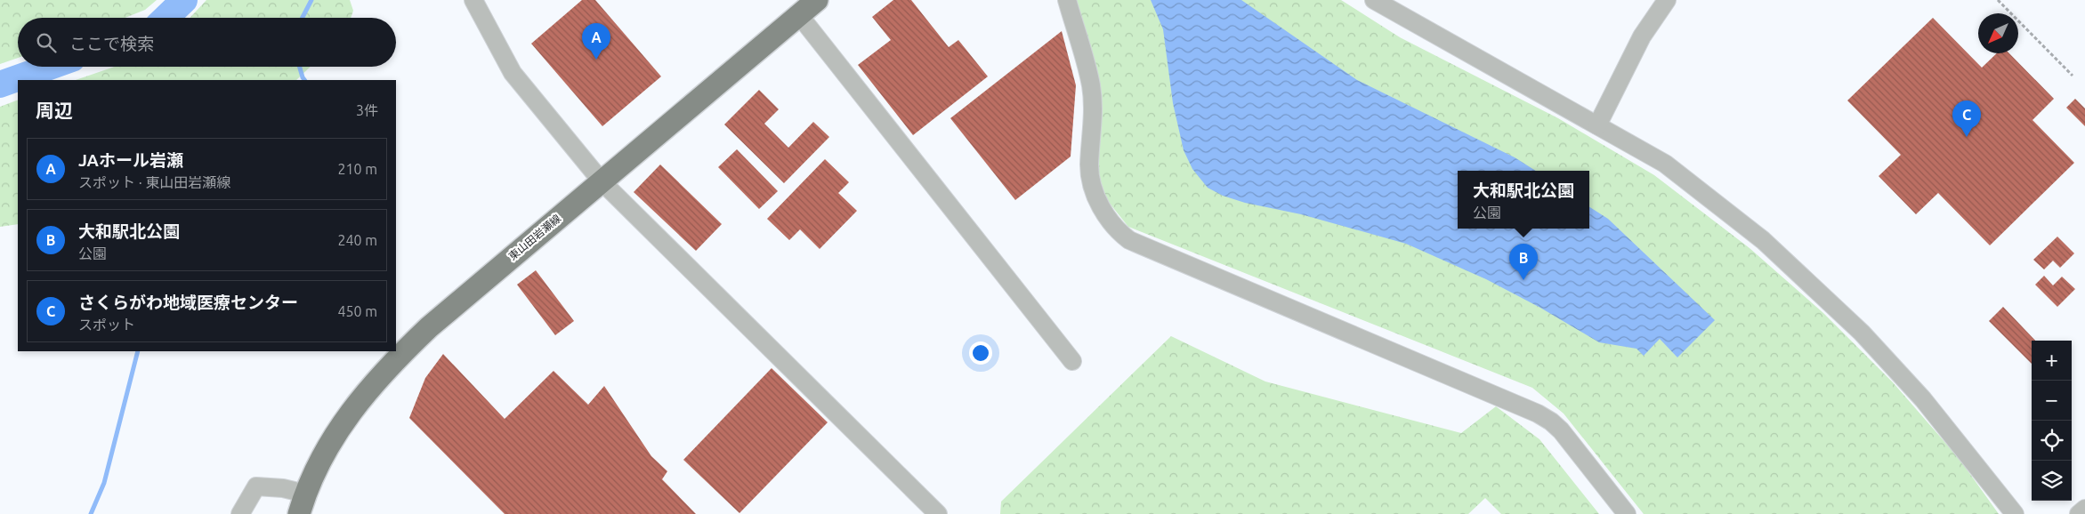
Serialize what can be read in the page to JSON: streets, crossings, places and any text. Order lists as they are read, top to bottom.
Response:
{
  "streets": {
    "main road": ["東山田岩瀬線"]
  },
  "north": "bottom left",
  "page": {
    "search": "ここで検索",
    "pins": ["A", "C", "B"],
    "heading": ["周辺", "3件"],
    "list": [
      {
        "mark": "A",
        "name": "JAホール岩瀬",
        "note": "スポット · 東山田岩瀬線",
        "value": "210 m"
      },
      {
        "mark": "B",
        "name": "大和駅北公園",
        "note": "公園",
        "value": "240 m"
      },
      {
        "mark": "C",
        "name": "さくらがわ地域医療センター",
        "note": "スポット",
        "value": "450 m"
      }
    ],
    "popup": ["大和駅北公園", "公園"],
    "map_buttons": ["+", "−"]
  }
}
